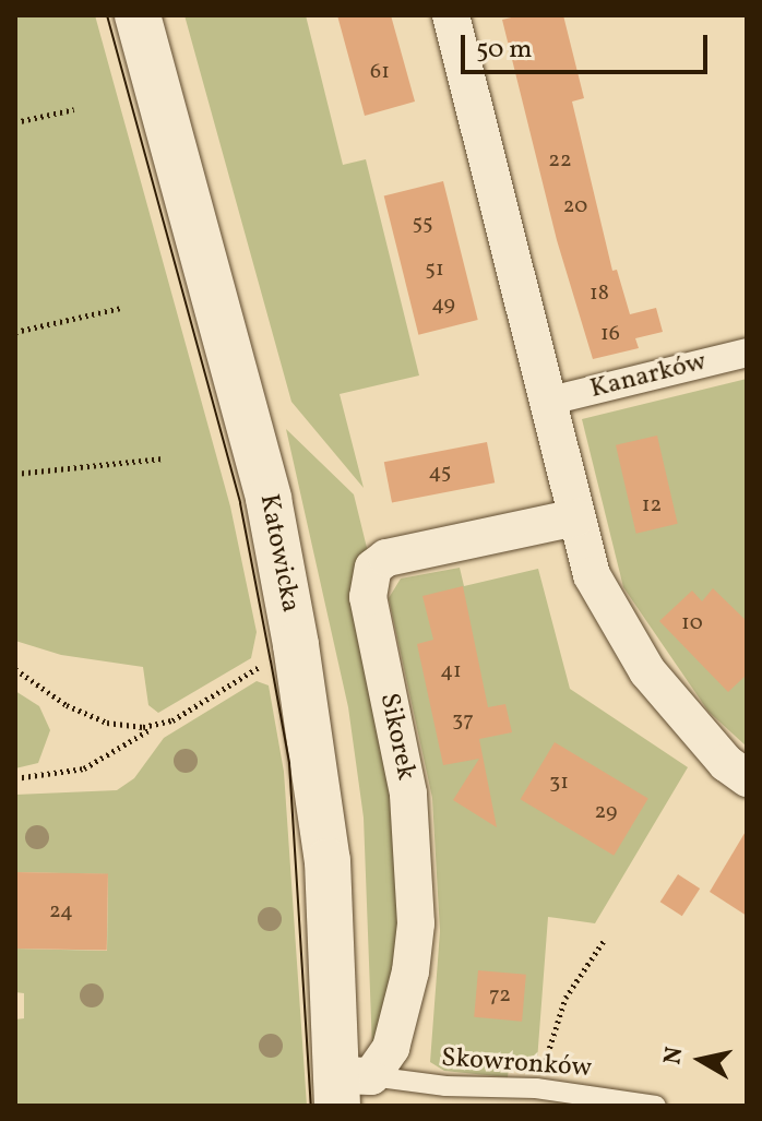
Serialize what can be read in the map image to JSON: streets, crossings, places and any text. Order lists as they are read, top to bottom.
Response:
{
  "streets": {
    "street": ["Kanarków", "Katowicka", "Sikorek"],
    "lane": ["Skowronków"]
  },
  "crossings": [
    ["Katowicka", "Sikorek"],
    ["Katowicka", "Skowronków"],
    ["Sikorek", "Skowronków"]
  ],
  "house_numbers": [
    "61",
    "22",
    "20",
    "55",
    "51",
    "18",
    "49",
    "16",
    "45",
    "12",
    "10",
    "41",
    "37",
    "31",
    "29",
    "24",
    "72"
  ],
  "scale_bar": "50 m",
  "north": "left"
}
